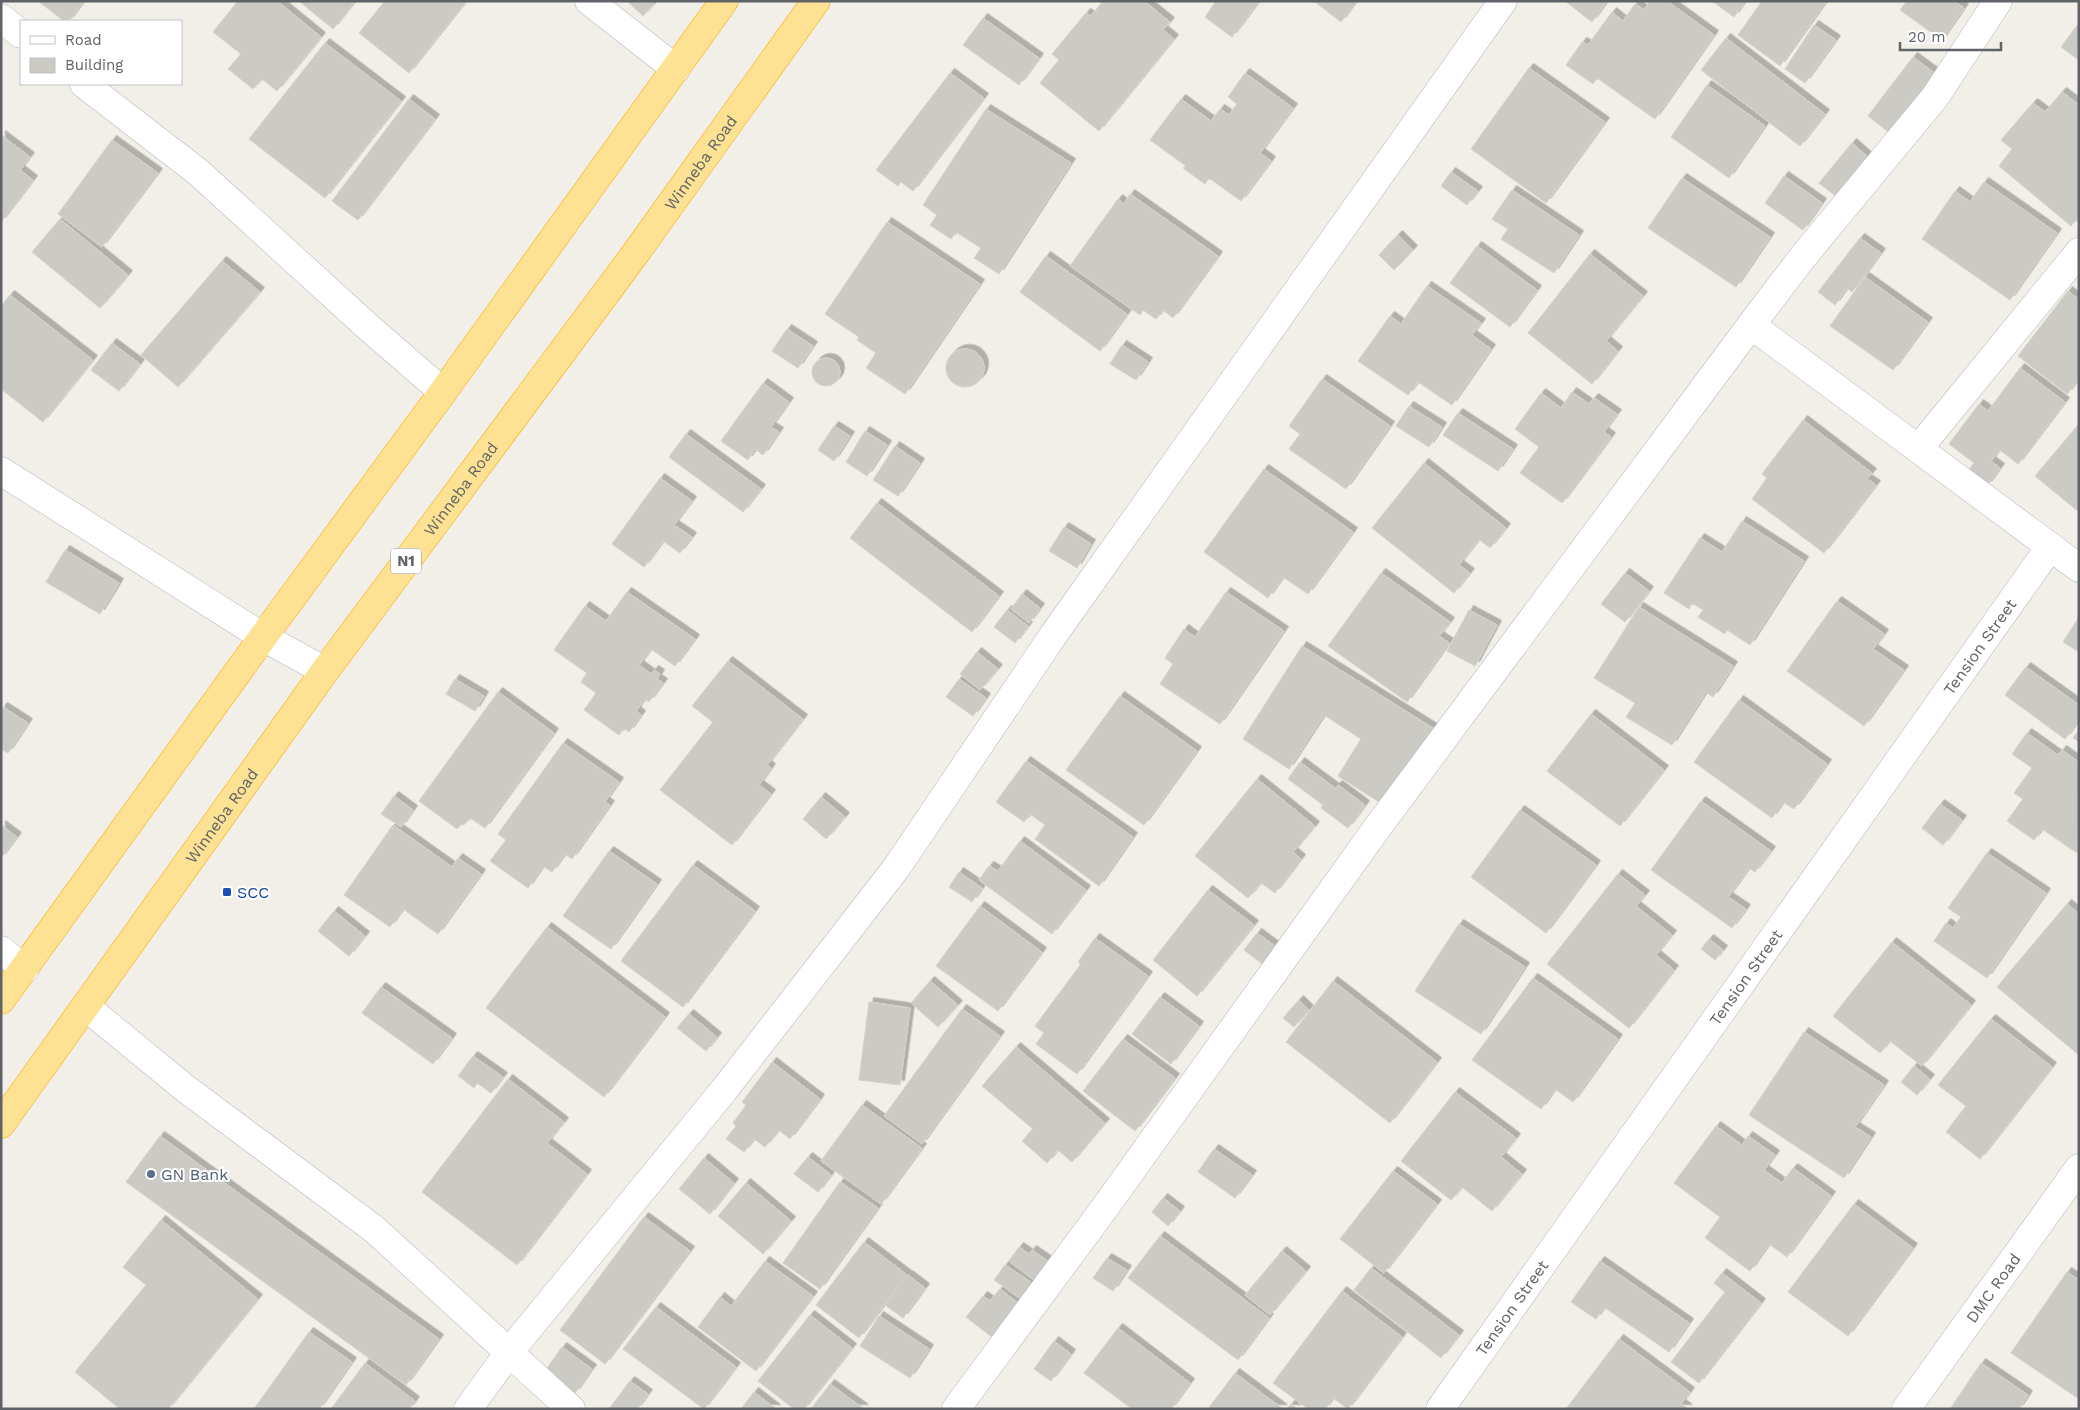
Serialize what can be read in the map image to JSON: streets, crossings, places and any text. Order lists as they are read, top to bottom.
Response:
{
  "streets": {
    "highway": ["Winneba Road", "N1"],
    "street": ["Tension Street", "DMC Road"]
  },
  "places": {
    "transit": ["SCC"],
    "other": ["GN Bank"]
  },
  "legend": ["Road", "Building"],
  "scale_bar": "20 m"
}
